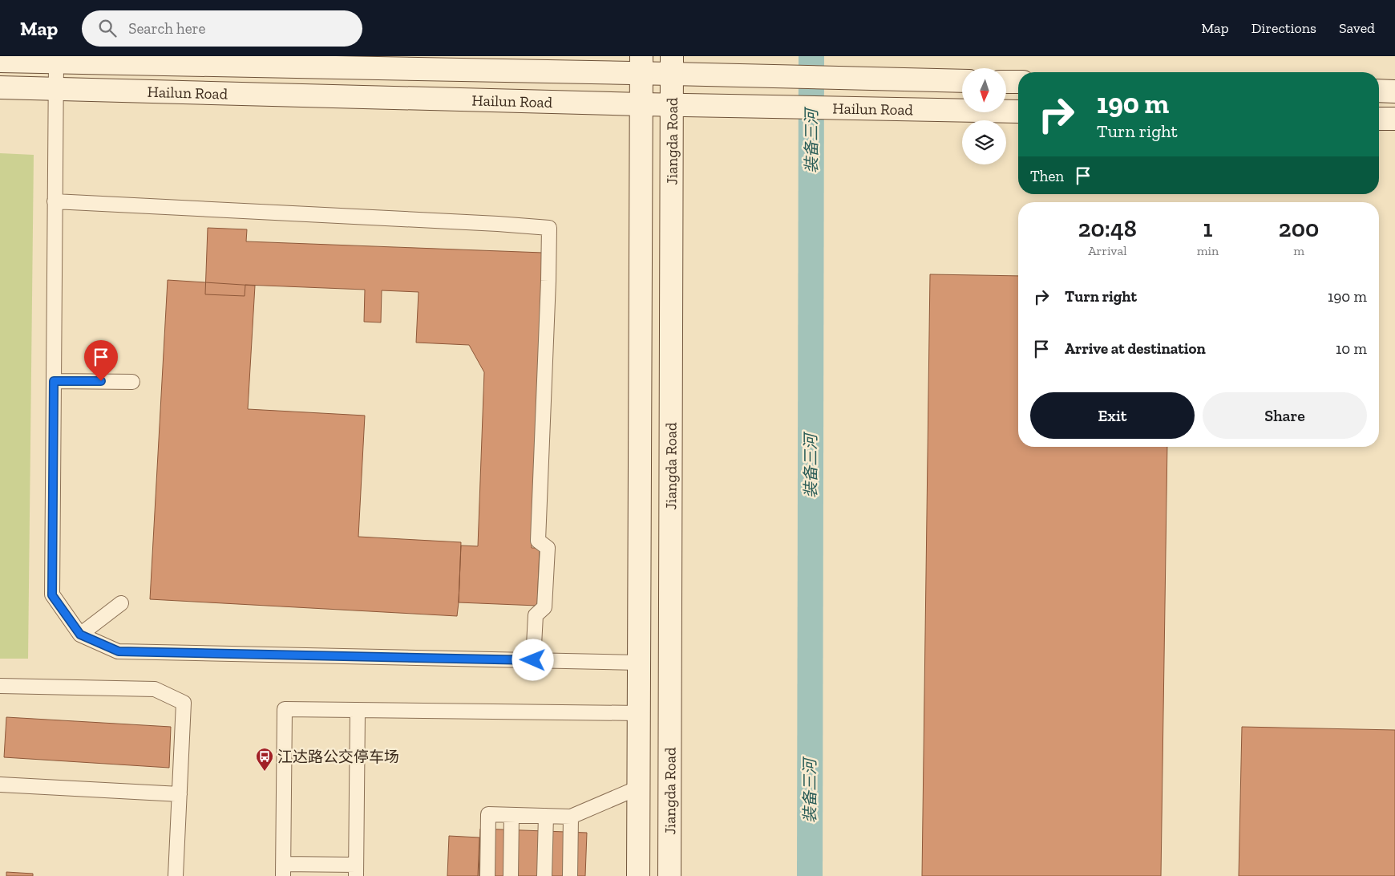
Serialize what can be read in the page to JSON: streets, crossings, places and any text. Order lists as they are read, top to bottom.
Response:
{
  "streets": {
    "main road": ["Hailun Road", "Jiangda Road"]
  },
  "crossings": [
    ["Hailun Road", "Jiangda Road"]
  ],
  "water": ["装备三河"],
  "places": {
    "bus stop": ["江达路公交停车场"]
  },
  "north": "bottom",
  "page": {
    "header": "Map",
    "search": "Search here",
    "nav": ["Map", "Directions", "Saved"],
    "turn": ["190 m", "Turn right"],
    "then": "Then",
    "eta": [
      "20:48",
      "Arrival",
      "1",
      "min",
      "200",
      "m"
    ],
    "list": [
      {
        "name": "Turn right",
        "value": "190 m"
      },
      {
        "name": "Arrive at destination",
        "value": "10 m"
      }
    ],
    "buttons": ["Exit", "Share"]
  }
}
